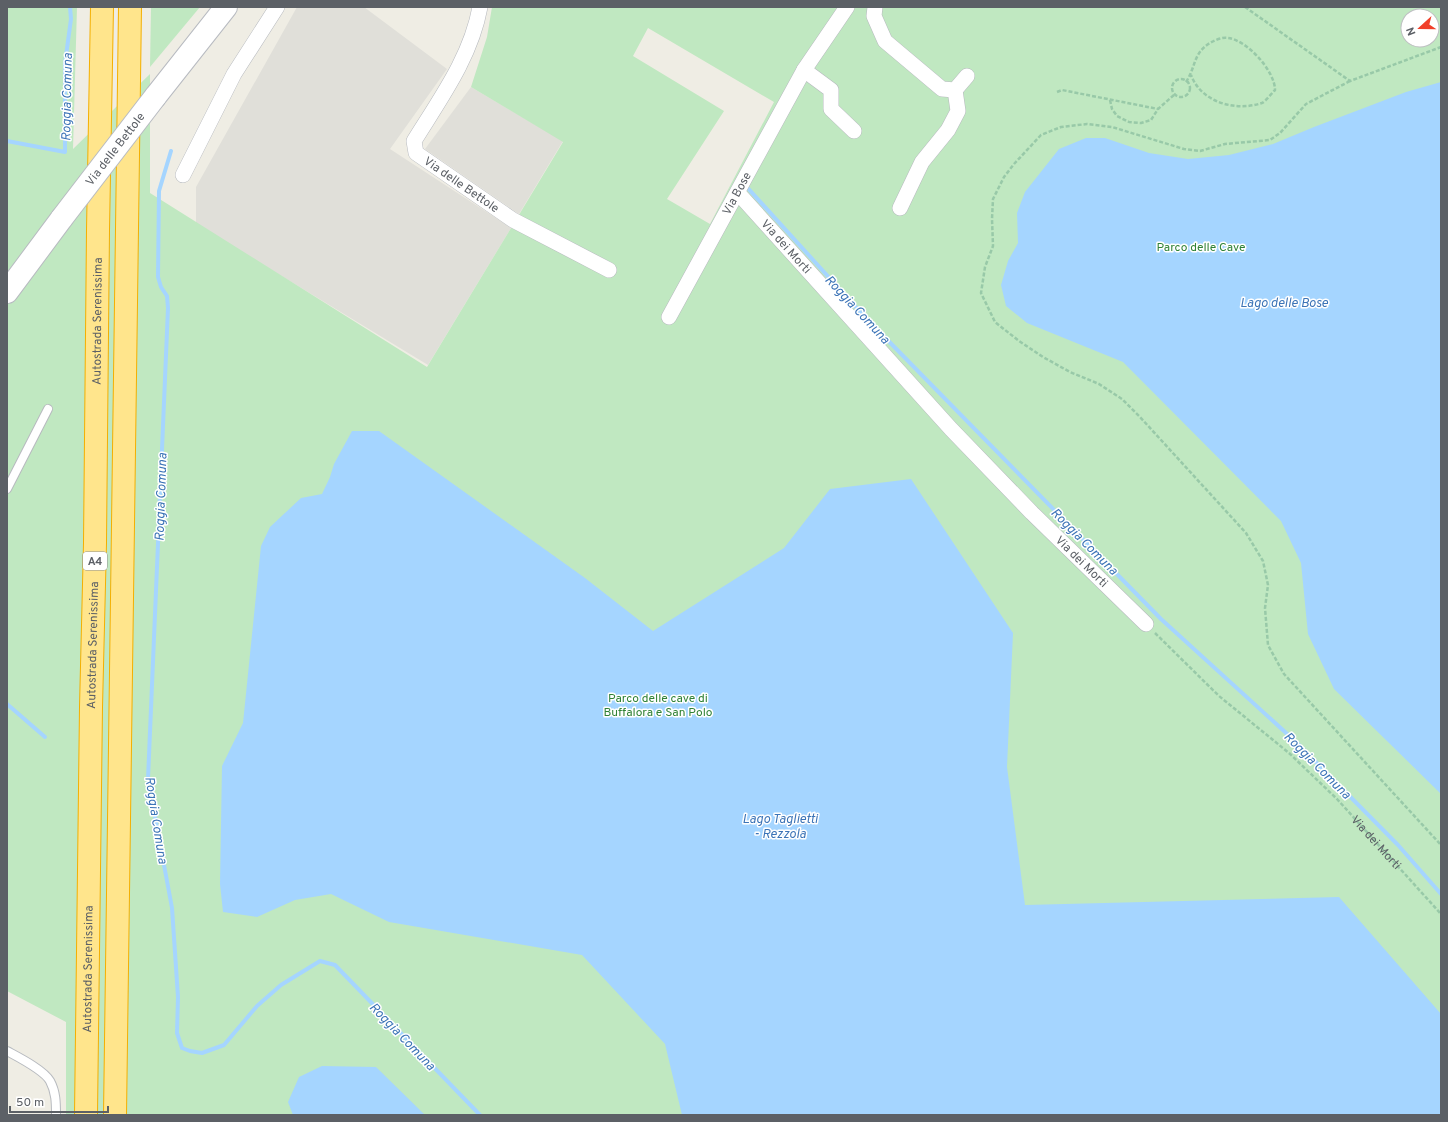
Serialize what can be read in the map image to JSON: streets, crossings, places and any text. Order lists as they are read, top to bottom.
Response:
{
  "streets": {
    "highway": ["Autostrada Serenissima", "A4"],
    "main road": ["Via delle Bettole"],
    "street": ["Via Bose", "Via dei Morti"]
  },
  "crossings": [
    ["Via Bose", "Via dei Morti"]
  ],
  "water": ["Roggia Comuna", "Lago delle Bose", "Lago Taglietti - Rezzola"],
  "parks": ["Parco delle Cave", "Parco delle cave di Buffalora e San Polo"],
  "scale_bar": "50 m",
  "north": "left"
}
